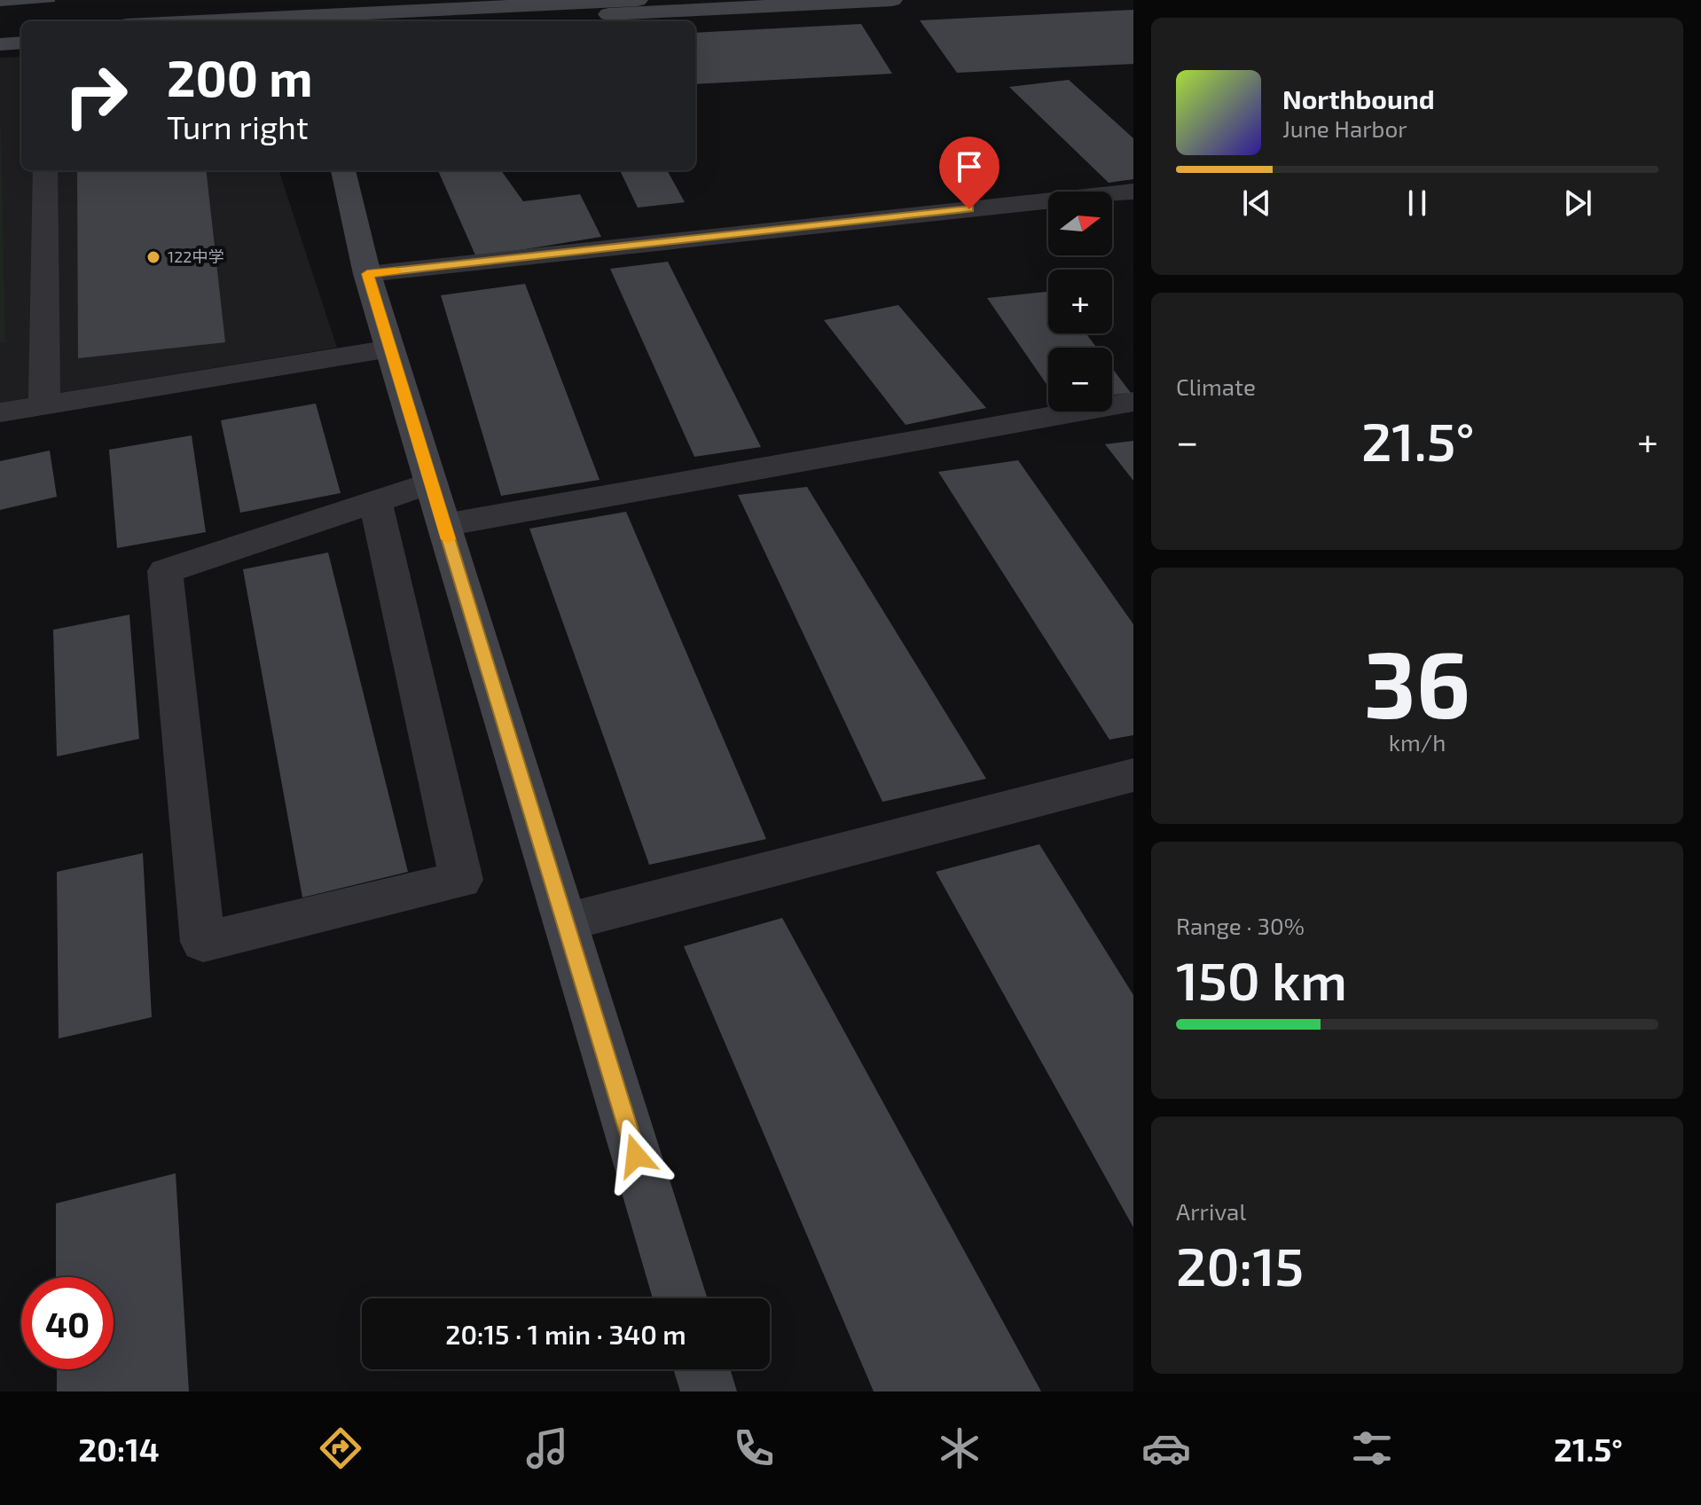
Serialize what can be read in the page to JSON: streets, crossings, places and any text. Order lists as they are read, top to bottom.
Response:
{
  "places": ["122中学"],
  "north": "right",
  "page": {
    "turn": ["200 m", "Turn right"],
    "song": ["Northbound", "June Harbor"],
    "map_buttons": ["+", "−"],
    "tile": [
      "Climate",
      ["36", "km/h"],
      ["Range · 30%", "150 km"],
      ["Arrival", "20:15"]
    ],
    "heat": ["−", "21.5°", "+"],
    "limit": "40",
    "trip": "20:15 · 1 min · 340 m",
    "tabs": ["20:14", "21.5°"]
  }
}
